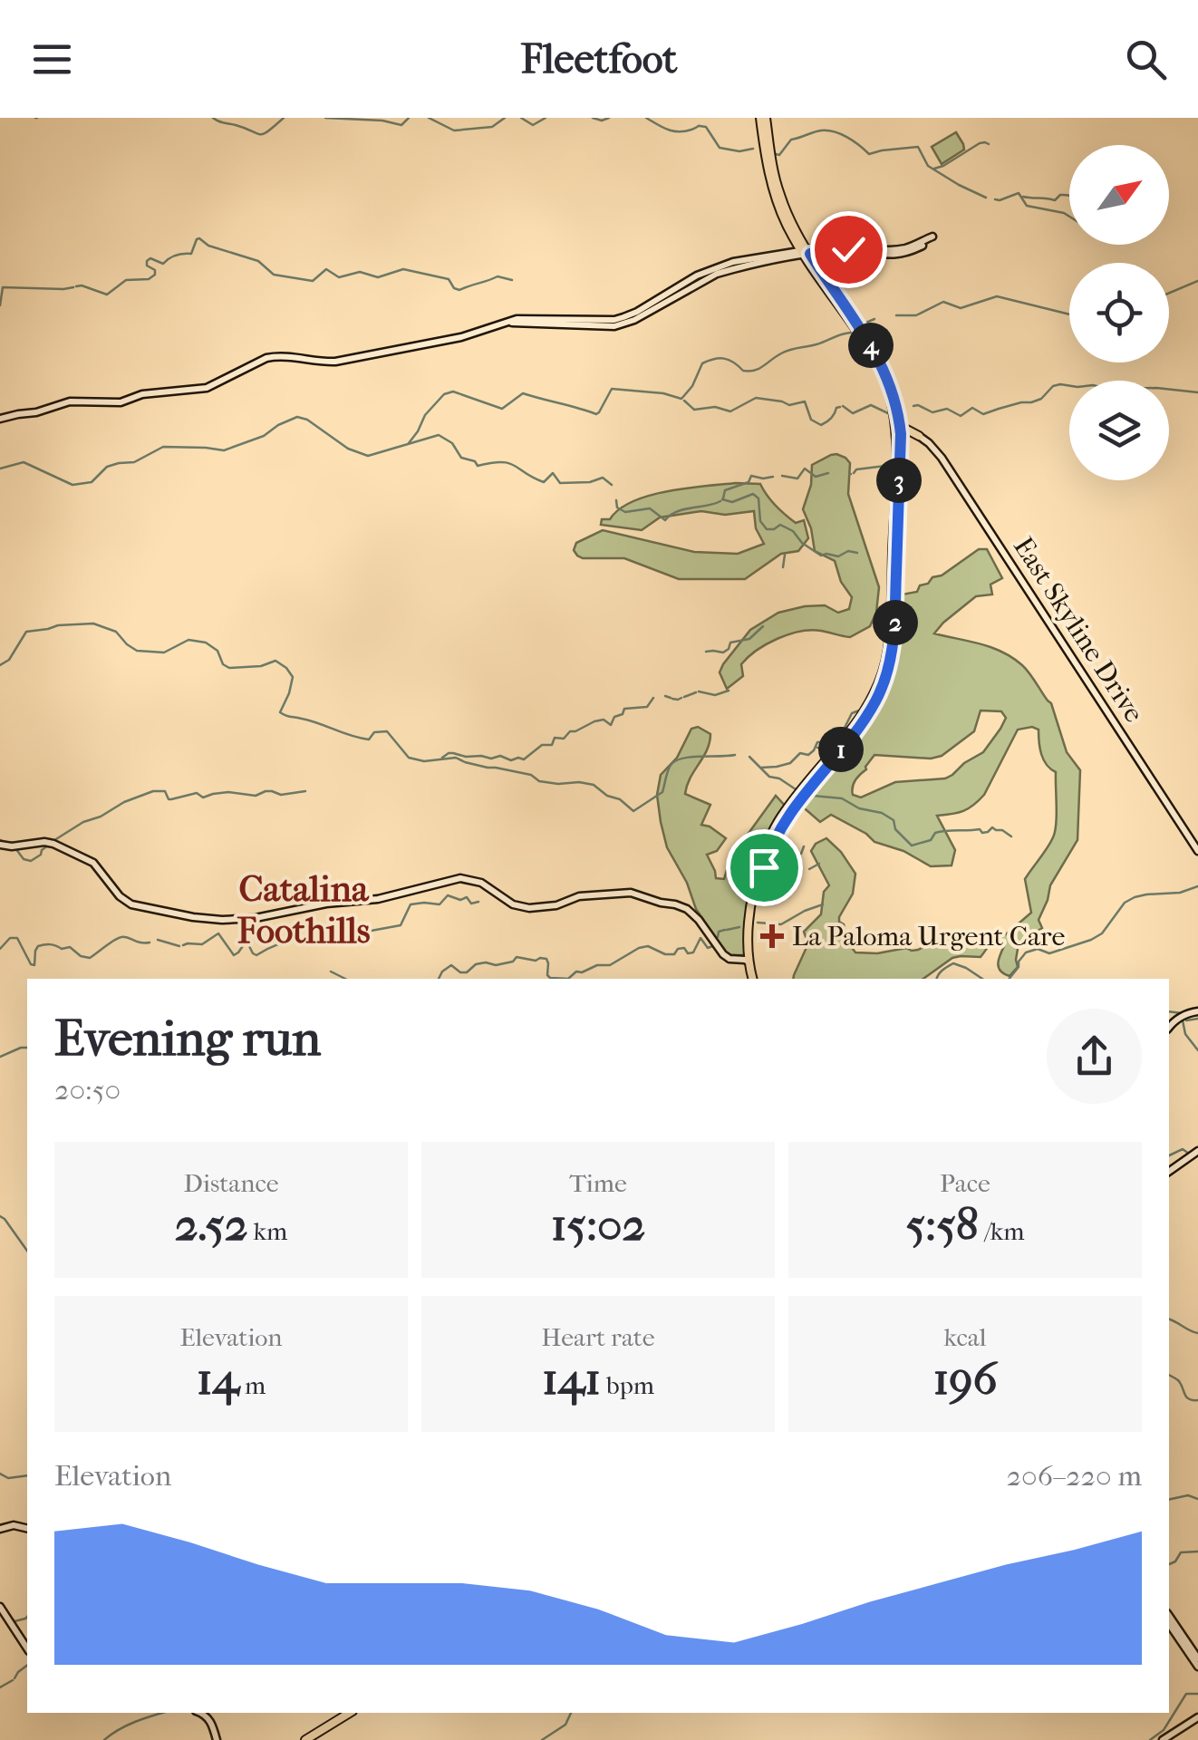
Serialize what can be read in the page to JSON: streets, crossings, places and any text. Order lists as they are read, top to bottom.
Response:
{
  "streets": {
    "main road": ["East Skyline Drive"]
  },
  "districts": ["Catalina Foothills"],
  "places": {
    "health": ["La Paloma Urgent Care"]
  },
  "north": "top right",
  "page": {
    "header": "Fleetfoot",
    "pins": [
      "4",
      "3",
      "2",
      "1"
    ],
    "heading": ["Evening run", "20:50"],
    "stats": [
      ["Distance", "2.52 km"],
      ["Time", "15:02"],
      ["Pace", "5:58 /km"],
      ["Elevation", "14 m"],
      ["Heart rate", "141 bpm"],
      ["kcal", "196"]
    ],
    "chart": ["Elevation", "206–220 m"]
  }
}
